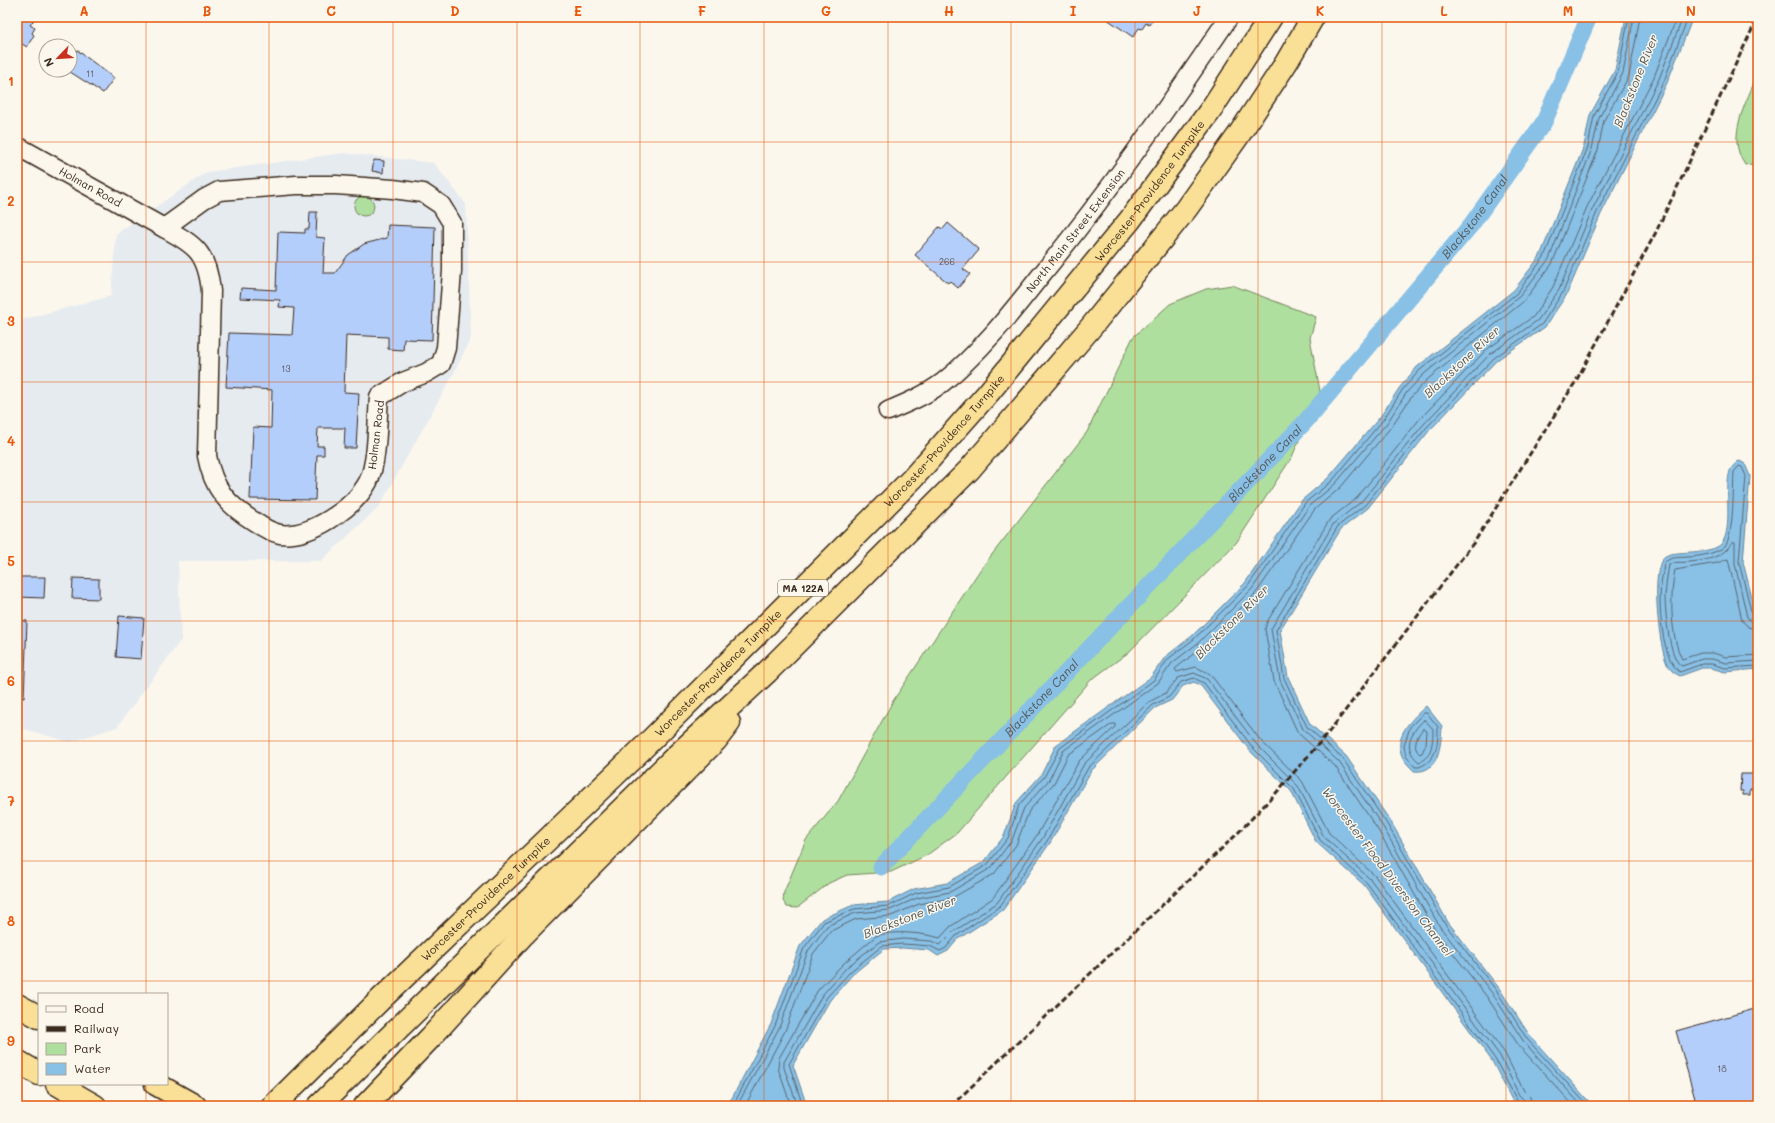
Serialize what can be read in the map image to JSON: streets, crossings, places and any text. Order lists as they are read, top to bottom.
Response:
{
  "streets": {
    "highway": ["Worcester-Providence Turnpike", "MA 122A"],
    "street": ["Holman Road", "North Main Street Extension"]
  },
  "water": ["Blackstone River", "Blackstone Canal", "Worcester Flood Diversion Channel"],
  "house_numbers": [
    "11",
    "266",
    "13",
    "18"
  ],
  "legend": [
    "Road",
    "Railway",
    "Park",
    "Water"
  ],
  "north": "bottom left",
  "grid": {
    "columns": [
      "A",
      "B",
      "C",
      "D",
      "E",
      "F",
      "G",
      "H",
      "I",
      "J",
      "K",
      "L",
      "M",
      "N"
    ],
    "rows": [
      "1",
      "2",
      "3",
      "4",
      "5",
      "6",
      "7",
      "8",
      "9"
    ]
  }
}
